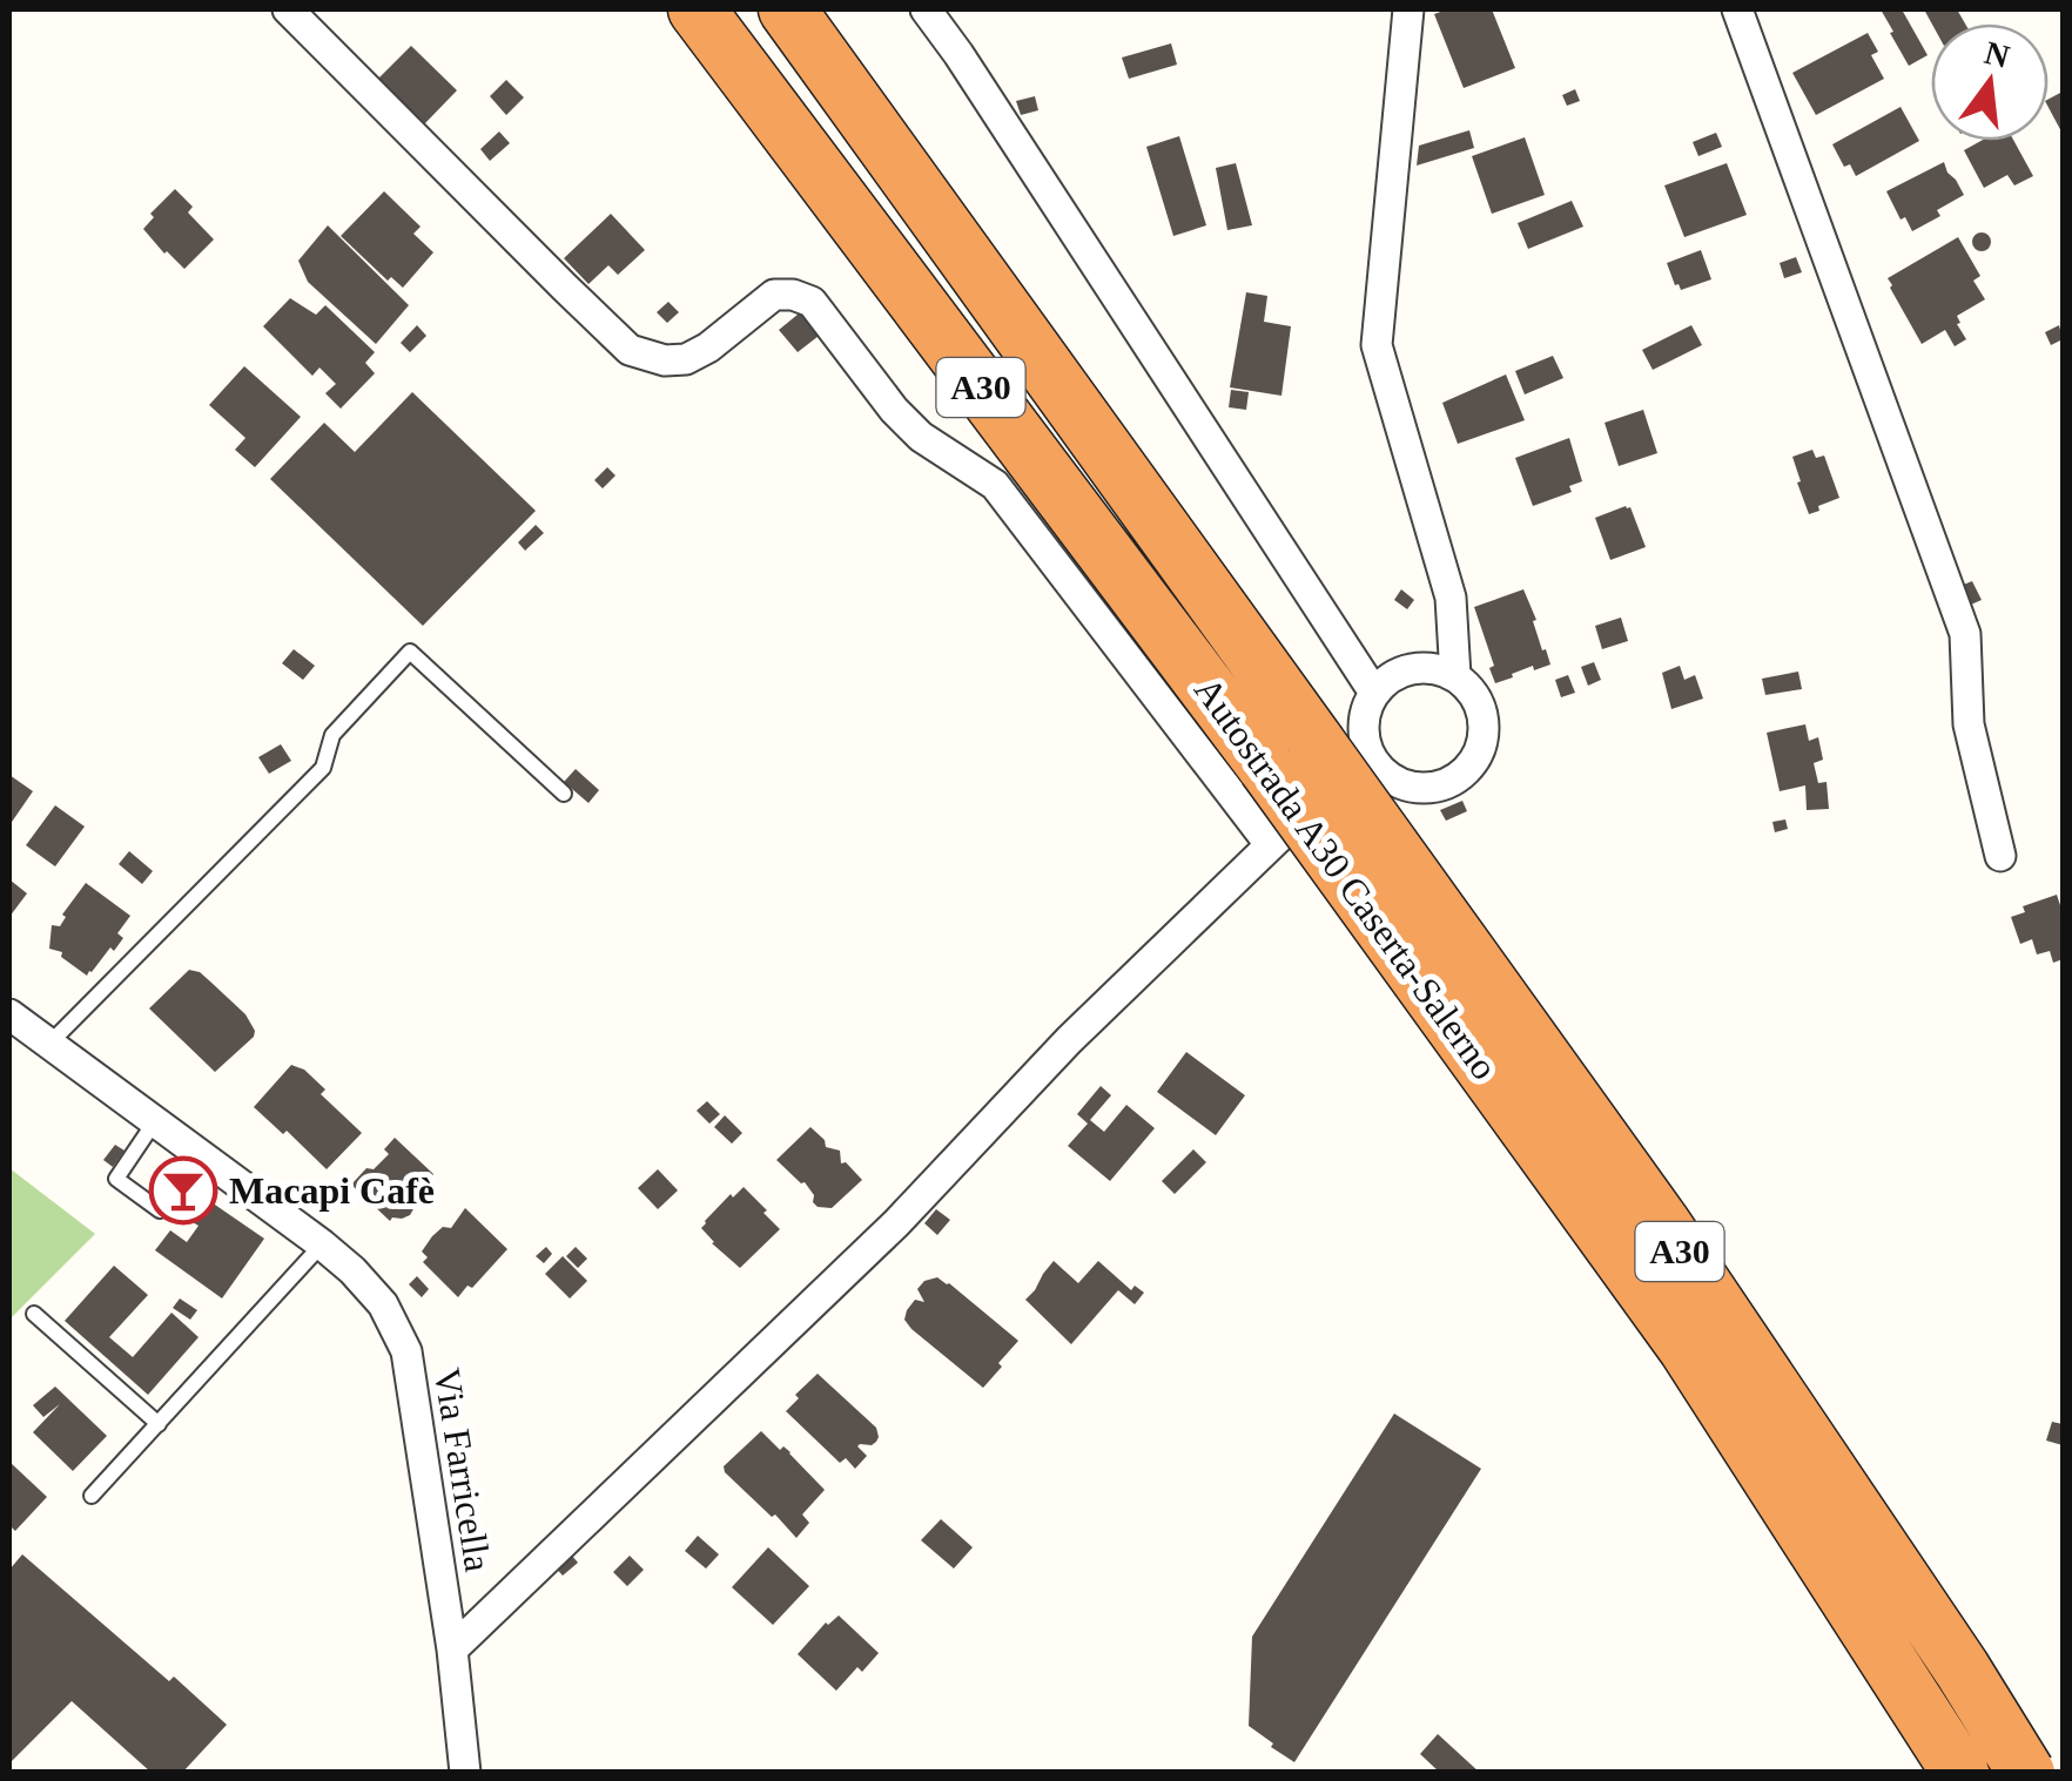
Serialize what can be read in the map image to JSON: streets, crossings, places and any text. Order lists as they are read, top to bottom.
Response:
{
  "streets": {
    "highway": ["A30", "Autostrada A30 Caserta-Salerno"],
    "street": ["Via Farricella"]
  },
  "places": {
    "bar": ["Macapi Cafè"]
  },
  "north": "top"
}
